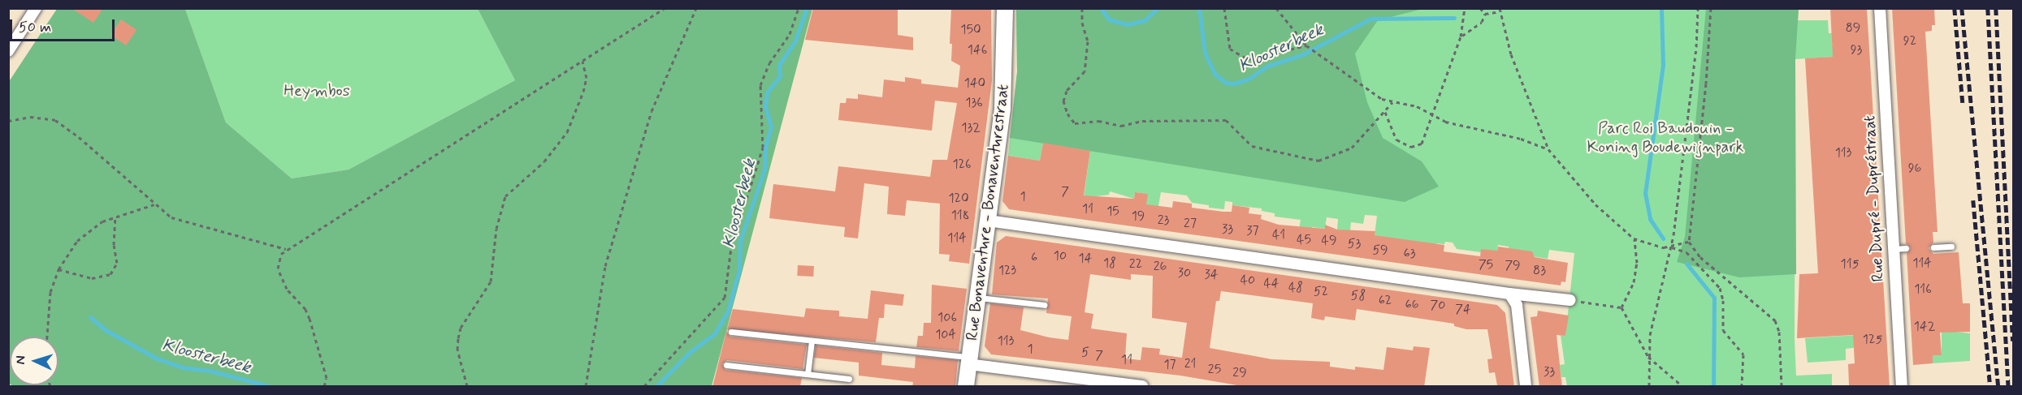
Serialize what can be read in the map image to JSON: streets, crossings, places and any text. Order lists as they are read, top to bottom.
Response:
{
  "streets": {
    "street": ["Rue Dupré - Dupréstraat", "Rue Bonaventure - Bonaventurestraat"]
  },
  "water": ["Kloosterbeek"],
  "parks": ["Heymbos", "Parc Roi Baudouin - Koning Boudewijnpark"],
  "house_numbers": [
    "89",
    "150",
    "92",
    "146",
    "93",
    "140",
    "136",
    "132",
    "113",
    "126",
    "96",
    "7",
    "1",
    "120",
    "11",
    "15",
    "118",
    "19",
    "23",
    "27",
    "33",
    "37",
    "41",
    "114",
    "45",
    "49",
    "53",
    "59",
    "63",
    "10",
    "6",
    "14",
    "18",
    "114",
    "22",
    "115",
    "75",
    "79",
    "26",
    "123",
    "83",
    "30",
    "34",
    "40",
    "44",
    "48",
    "116",
    "52",
    "58",
    "62",
    "66",
    "70",
    "74",
    "106",
    "142",
    "104",
    "125",
    "113",
    "1",
    "5",
    "7",
    "11",
    "21",
    "17",
    "25",
    "33",
    "29"
  ],
  "scale_bar": "50 m",
  "north": "left"
}
